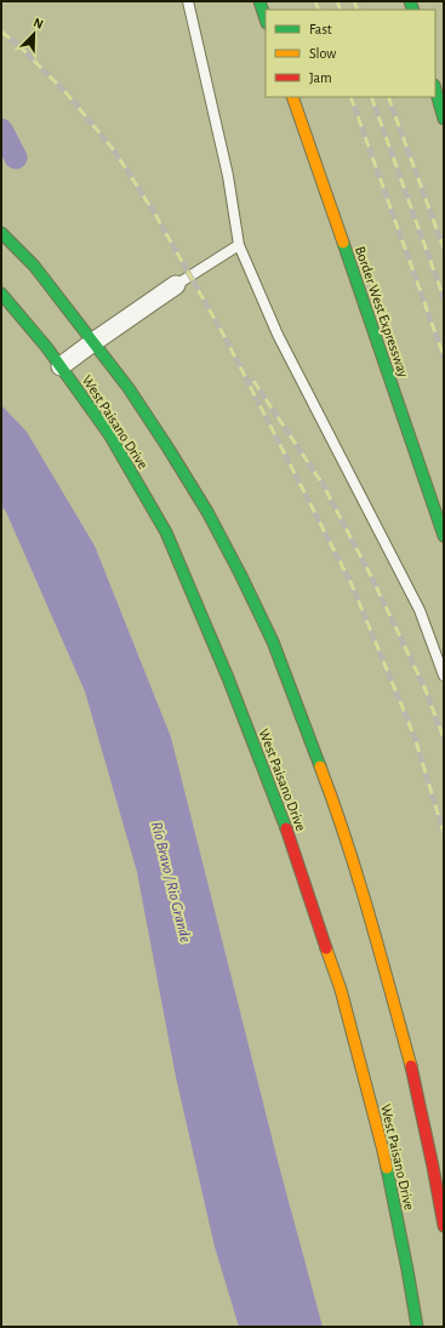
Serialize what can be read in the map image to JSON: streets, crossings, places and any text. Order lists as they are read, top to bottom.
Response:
{
  "streets": {
    "main road": ["Border West Expressway", "West Paisano Drive"]
  },
  "water": ["Río Bravo / Rio Grande"],
  "legend": ["Fast", "Slow", "Jam"],
  "north": "top right"
}
